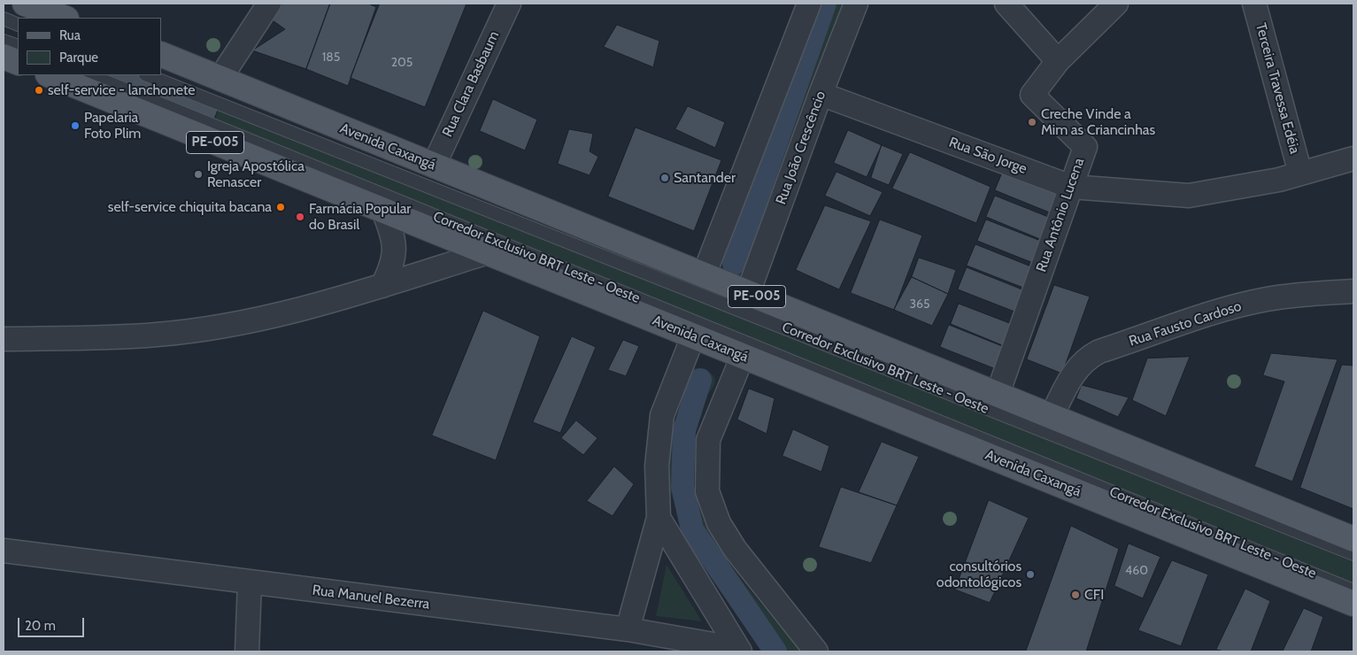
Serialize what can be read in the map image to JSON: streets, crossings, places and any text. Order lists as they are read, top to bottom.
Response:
{
  "streets": {
    "main road": ["PE-005", "Avenida Caxangá"],
    "street": [
      "Rua Clara Basbaum",
      "Terceira Travessa Edéia",
      "Rua João Crescêncio",
      "Rua São Jorge",
      "Rua Antônio Lucena",
      "Rua Fausto Cardoso",
      "Rua Manuel Bezerra"
    ],
    "lane": ["Corredor Exclusivo BRT Leste - Oeste"]
  },
  "crossings": [
    ["Rua Clara Basbaum", "Avenida Caxangá"],
    ["Terceira Travessa Edéia", "Rua São Jorge"],
    ["Avenida Caxangá", "Rua João Crescêncio"],
    ["Avenida Caxangá", "Rua Antônio Lucena"],
    ["Avenida Caxangá", "Rua Fausto Cardoso"],
    ["Rua João Crescêncio", "Rua São Jorge"],
    ["Rua São Jorge", "Rua Antônio Lucena"]
  ],
  "places": [
    "self-service - lanchonete",
    "Creche Vinde a Mim as Criancinhas",
    "Papelaria Foto Plim",
    "Igreja Apostólica Renascer",
    "Santander",
    "self-service chiquita bacana",
    "Farmácia Popular do Brasil",
    "consultórios odontológicos",
    "CFI"
  ],
  "house_numbers": [
    "185",
    "205",
    "365",
    "460"
  ],
  "legend": ["Rua", "Parque"],
  "scale_bar": "20 m"
}
